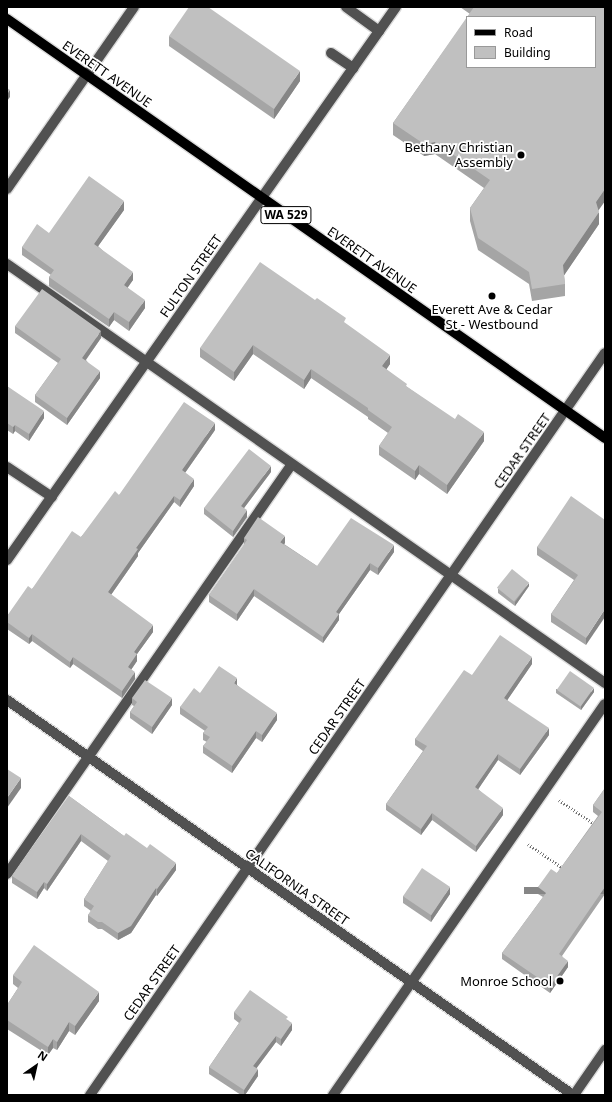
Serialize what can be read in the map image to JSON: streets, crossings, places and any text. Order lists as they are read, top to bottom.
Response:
{
  "streets": {
    "main road": ["EVERETT AVENUE", "WA 529"],
    "street": ["FULTON STREET", "CEDAR STREET", "CALIFORNIA STREET"]
  },
  "crossings": [
    ["EVERETT AVENUE", "FULTON STREET"],
    ["EVERETT AVENUE", "CEDAR STREET"],
    ["CEDAR STREET", "CALIFORNIA STREET"]
  ],
  "places": ["Bethany Christian Assembly", "Everett Ave & Cedar St - Westbound", "Monroe School"],
  "legend": ["Road", "Building"],
  "north": "top right"
}
